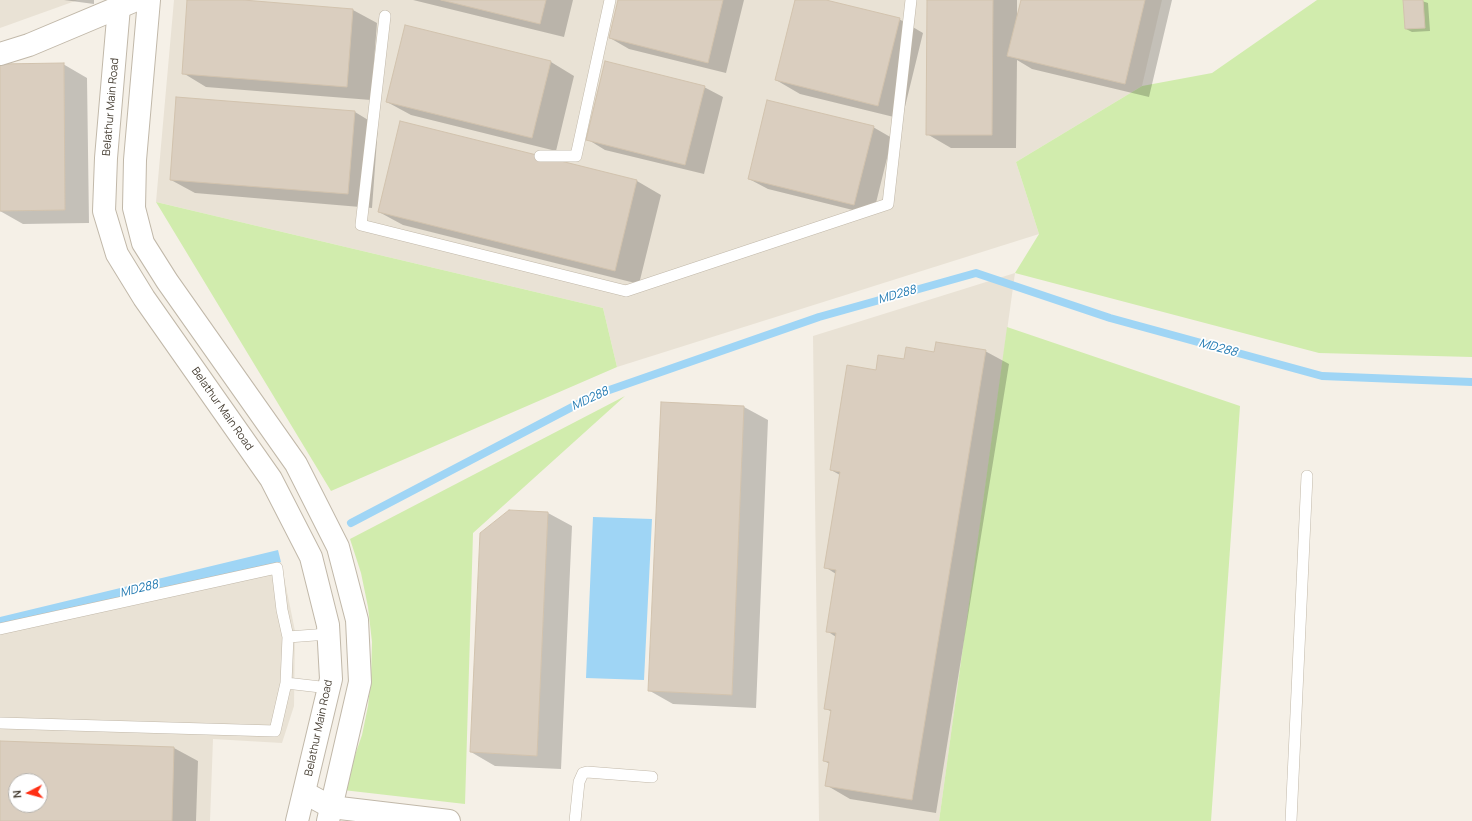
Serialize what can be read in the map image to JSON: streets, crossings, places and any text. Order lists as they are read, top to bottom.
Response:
{
  "streets": {
    "street": ["Belathur Main Road"]
  },
  "water": ["MD288"],
  "north": "left"
}
